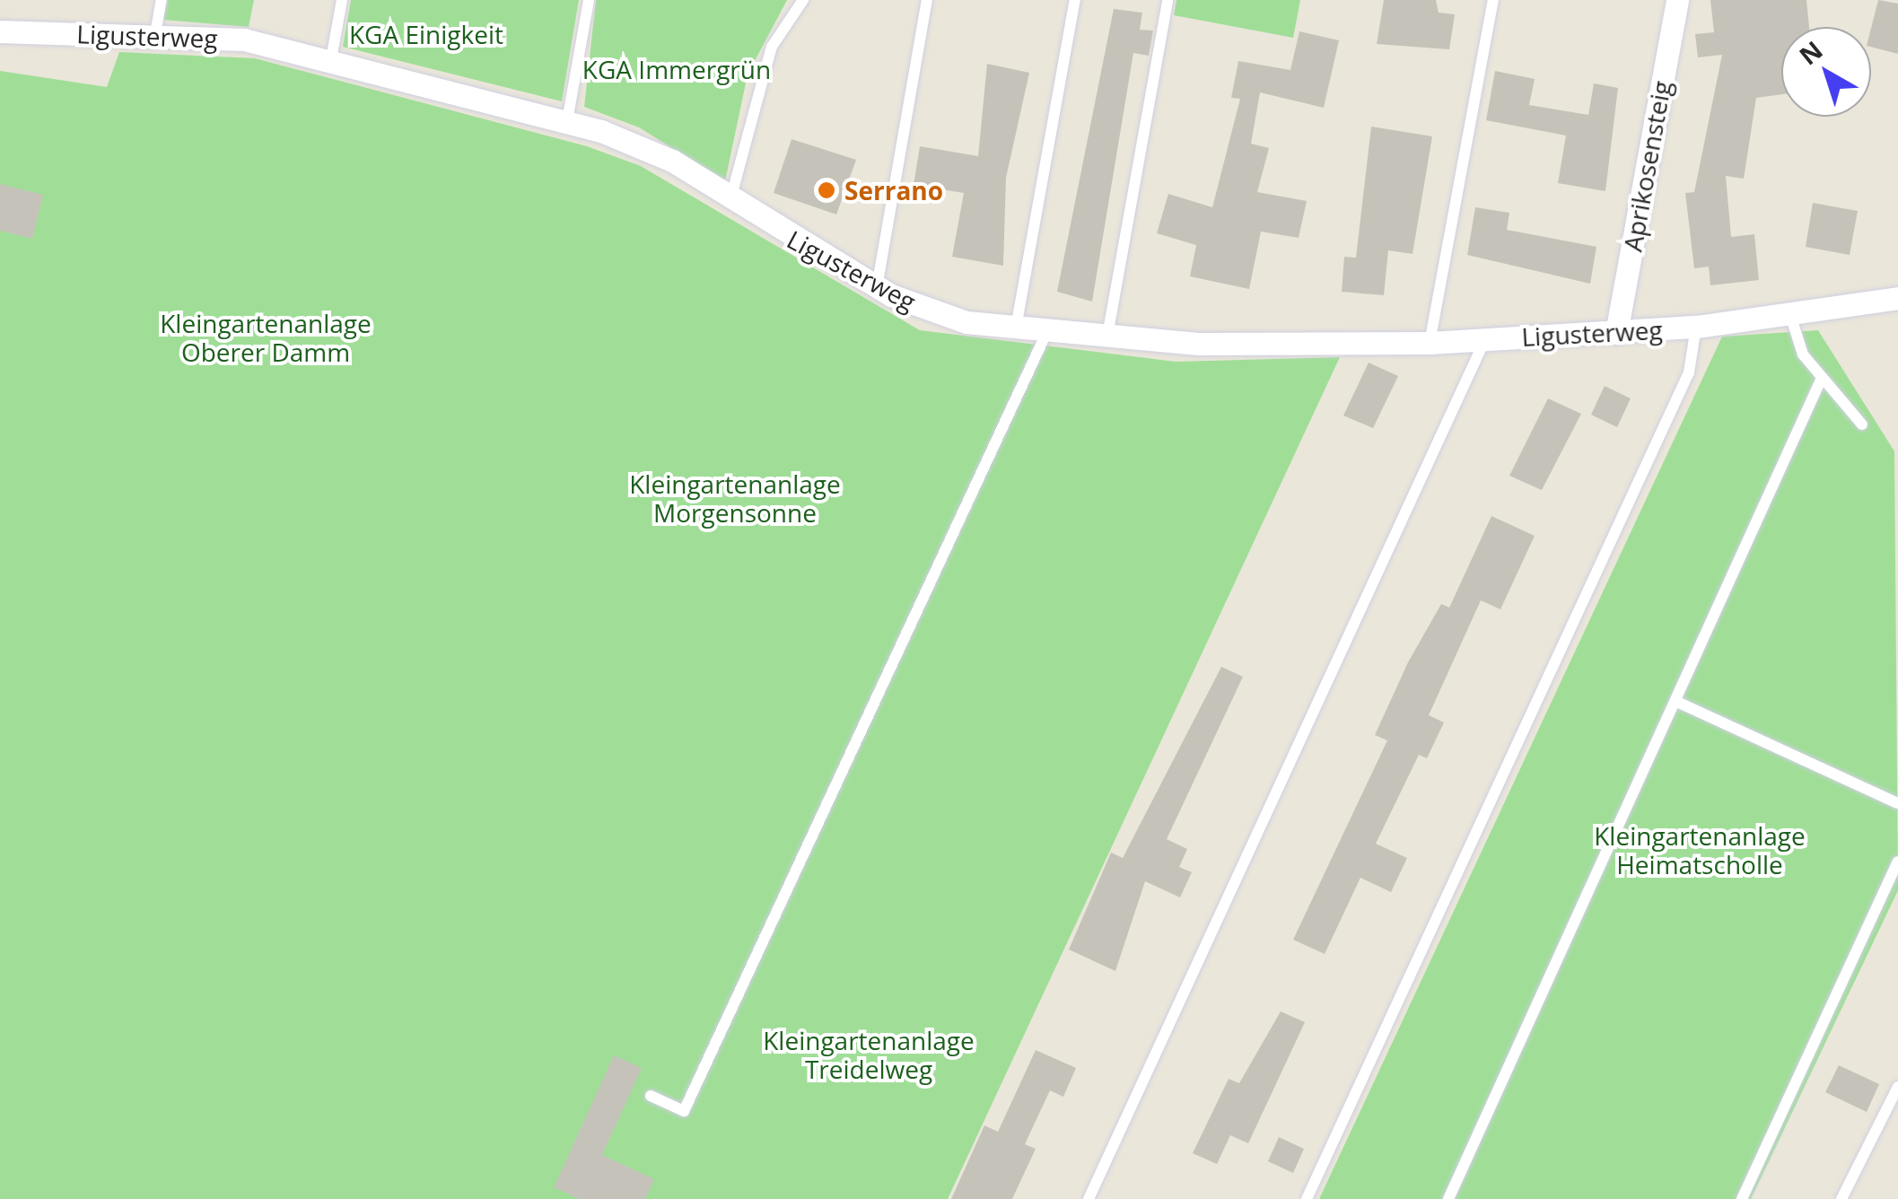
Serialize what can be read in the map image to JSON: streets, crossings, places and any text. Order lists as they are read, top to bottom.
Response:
{
  "streets": {
    "street": ["Ligusterweg", "Aprikosensteig"]
  },
  "crossings": [
    ["Ligusterweg", "Aprikosensteig"]
  ],
  "parks": [
    "KGA Einigkeit",
    "KGA Immergrün",
    "Kleingartenanlage Oberer Damm",
    "Kleingartenanlage Morgensonne",
    "Kleingartenanlage Heimatscholle",
    "Kleingartenanlage Treidelweg"
  ],
  "places": ["Serrano"],
  "north": "top left"
}
